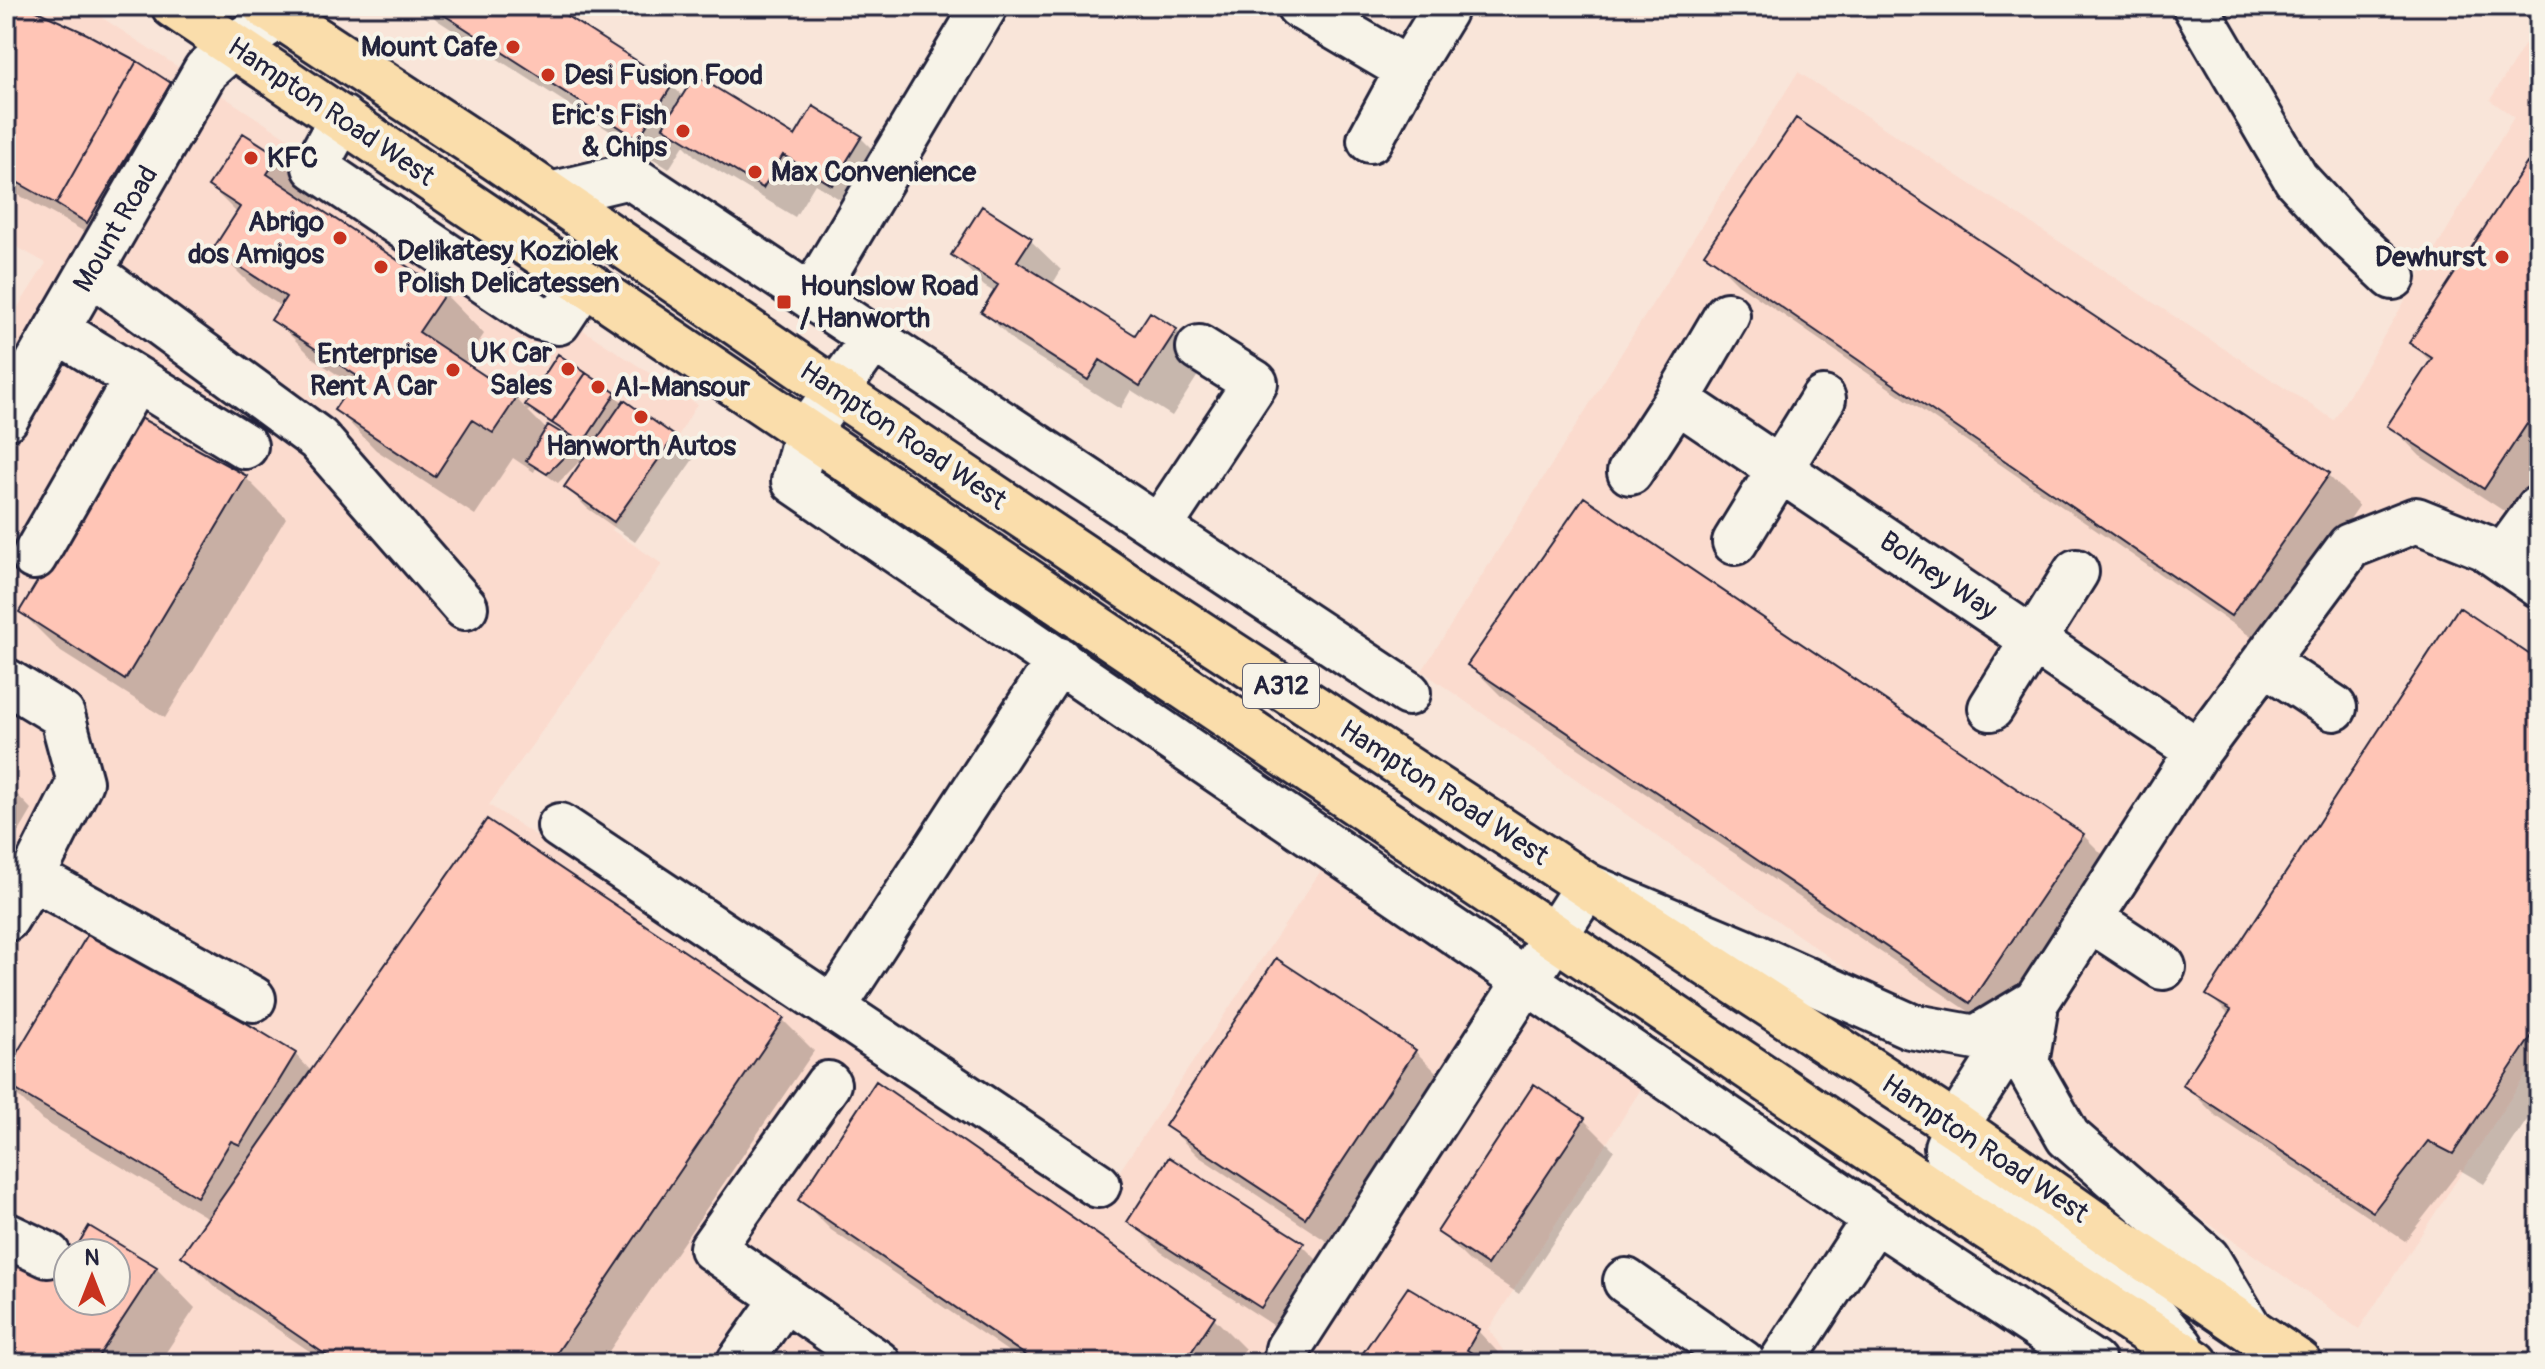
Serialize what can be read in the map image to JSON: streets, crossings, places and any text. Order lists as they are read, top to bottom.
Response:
{
  "streets": {
    "main road": ["Hampton Road West", "A312"],
    "street": ["Mount Road", "Bolney Way"]
  },
  "crossings": [
    ["Hampton Road West", "Mount Road"]
  ],
  "places": {
    "other": [
      "Mount Cafe",
      "Desi Fusion Food",
      "Eric's Fish & Chips",
      "KFC",
      "Max Convenience",
      "Abrigo dos Amigos",
      "Dewhurst",
      "Delikatesy Koziolek Polish Delicatessen",
      "UK Car Sales",
      "Enterprise Rent A Car",
      "Al-Mansour",
      "Hanworth Autos"
    ],
    "transit": ["Hounslow Road / Hanworth"]
  },
  "north": "top"
}
